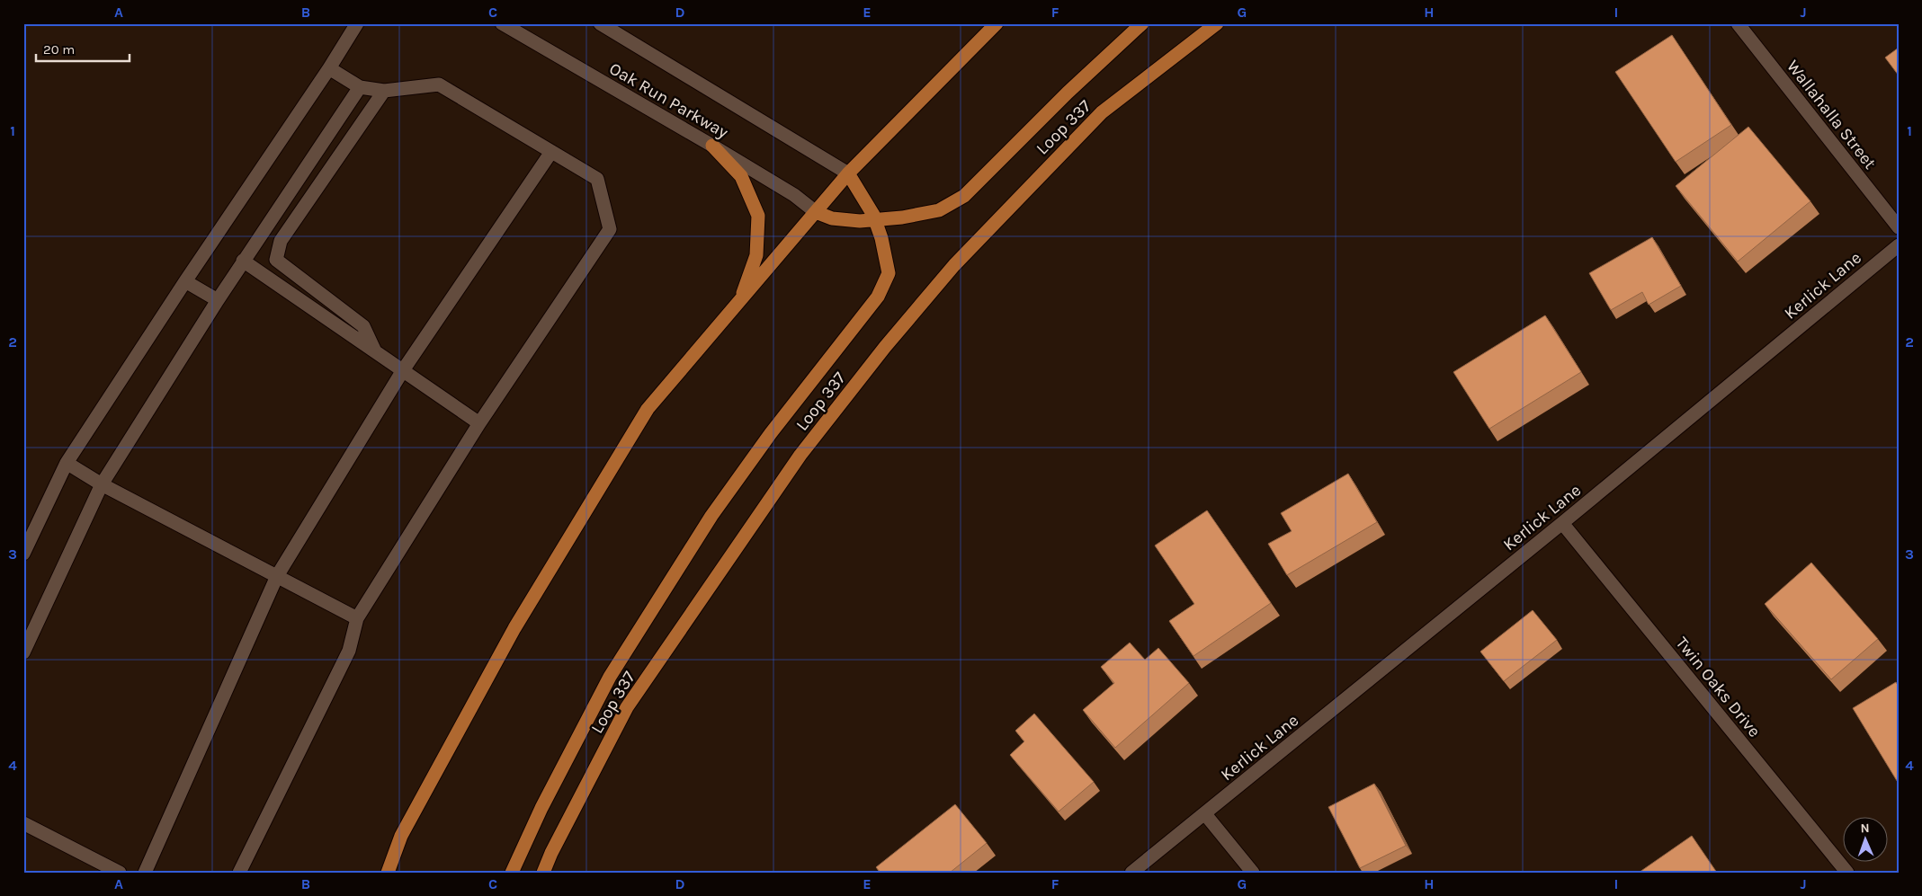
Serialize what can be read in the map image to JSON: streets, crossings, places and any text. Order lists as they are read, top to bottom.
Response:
{
  "streets": {
    "main road": ["Loop 337"],
    "street": [
      "Oak Run Parkway",
      "Wallahalla Street",
      "Kerlick Lane",
      "Twin Oaks Drive"
    ]
  },
  "crossings": [
    ["Kerlick Lane", "Twin Oaks Drive"]
  ],
  "scale_bar": "20 m",
  "north": "top",
  "grid": {
    "columns": [
      "A",
      "B",
      "C",
      "D",
      "E",
      "F",
      "G",
      "H",
      "I",
      "J"
    ],
    "rows": [
      "1",
      "2",
      "3",
      "4"
    ]
  }
}
